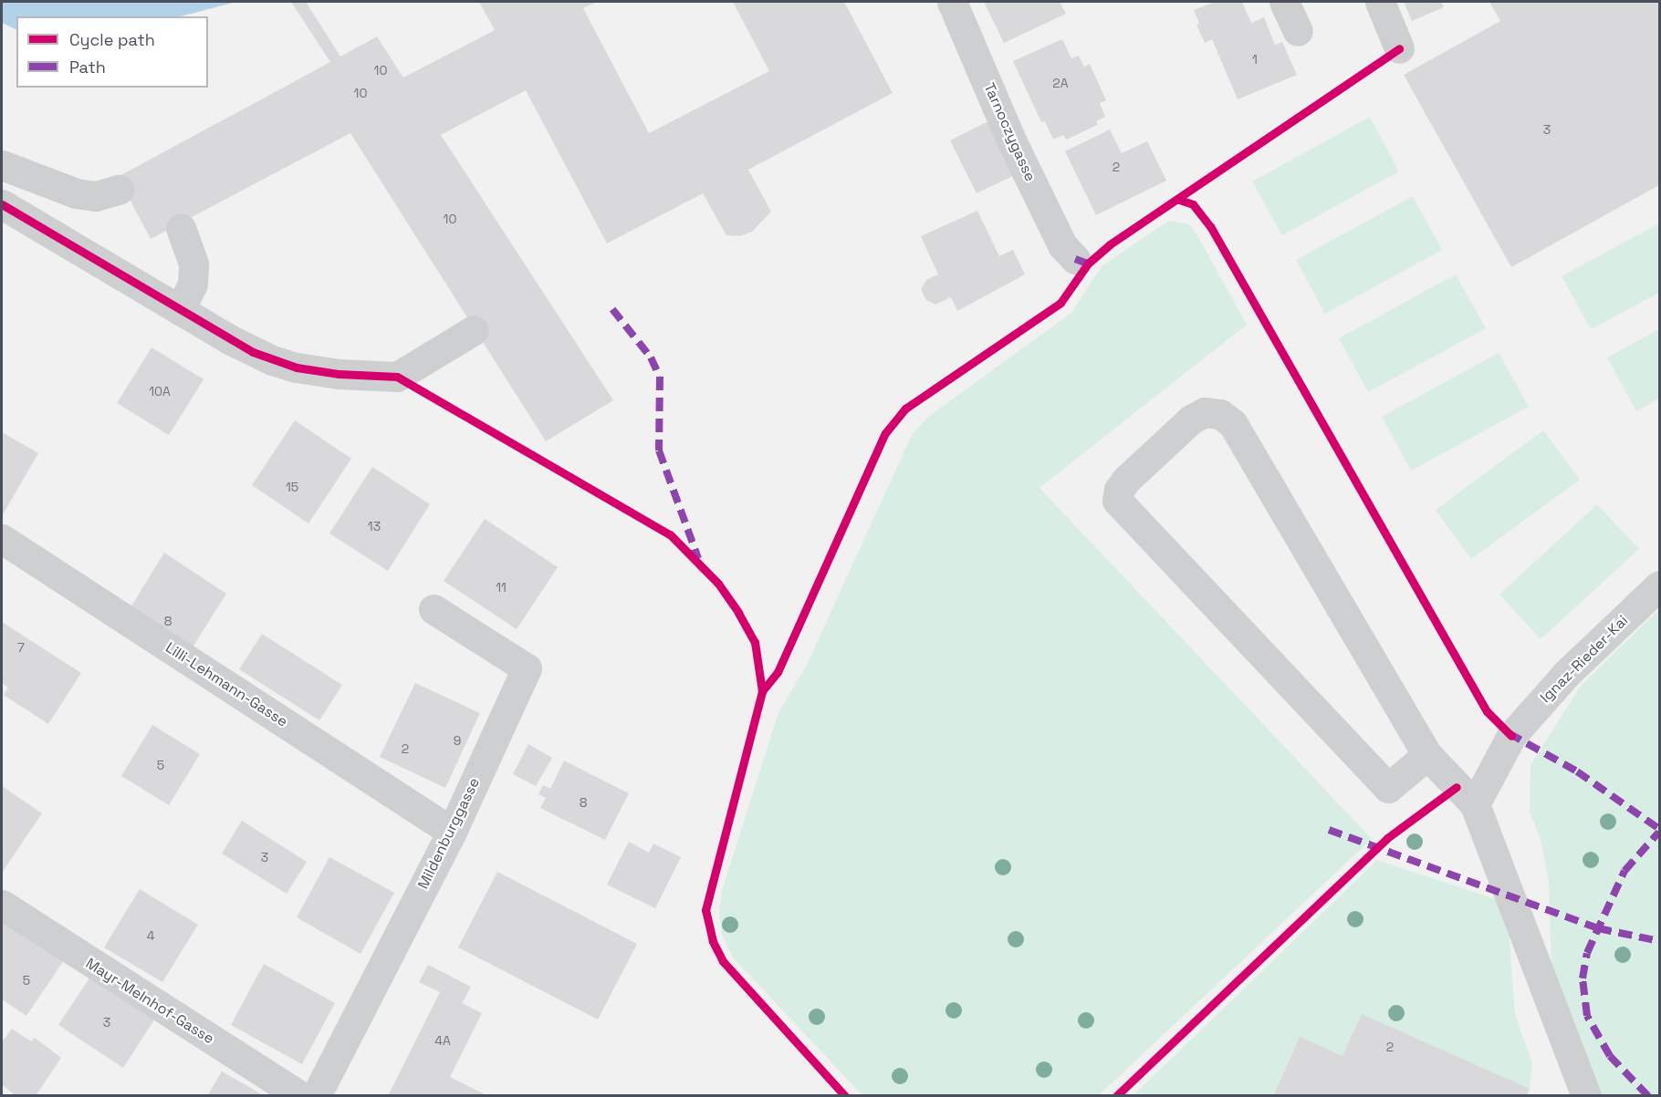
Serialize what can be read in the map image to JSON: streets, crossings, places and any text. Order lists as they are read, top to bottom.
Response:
{
  "streets": {
    "street": [
      "Tarnoczygasse",
      "Ignaz-Rieder-Kai",
      "Lilli-Lehmann-Gasse",
      "Mildenburggasse",
      "Mayr-Melnhof-Gasse"
    ]
  },
  "crossings": [
    ["Lilli-Lehmann-Gasse", "Mildenburggasse"]
  ],
  "house_numbers": [
    "1",
    "10",
    "2A",
    "10",
    "3",
    "2",
    "10",
    "10A",
    "15",
    "13",
    "11",
    "8",
    "7",
    "9",
    "2",
    "5",
    "8",
    "3",
    "4",
    "5",
    "3",
    "4A",
    "2"
  ],
  "legend": ["Cycle path", "Path"]
}
